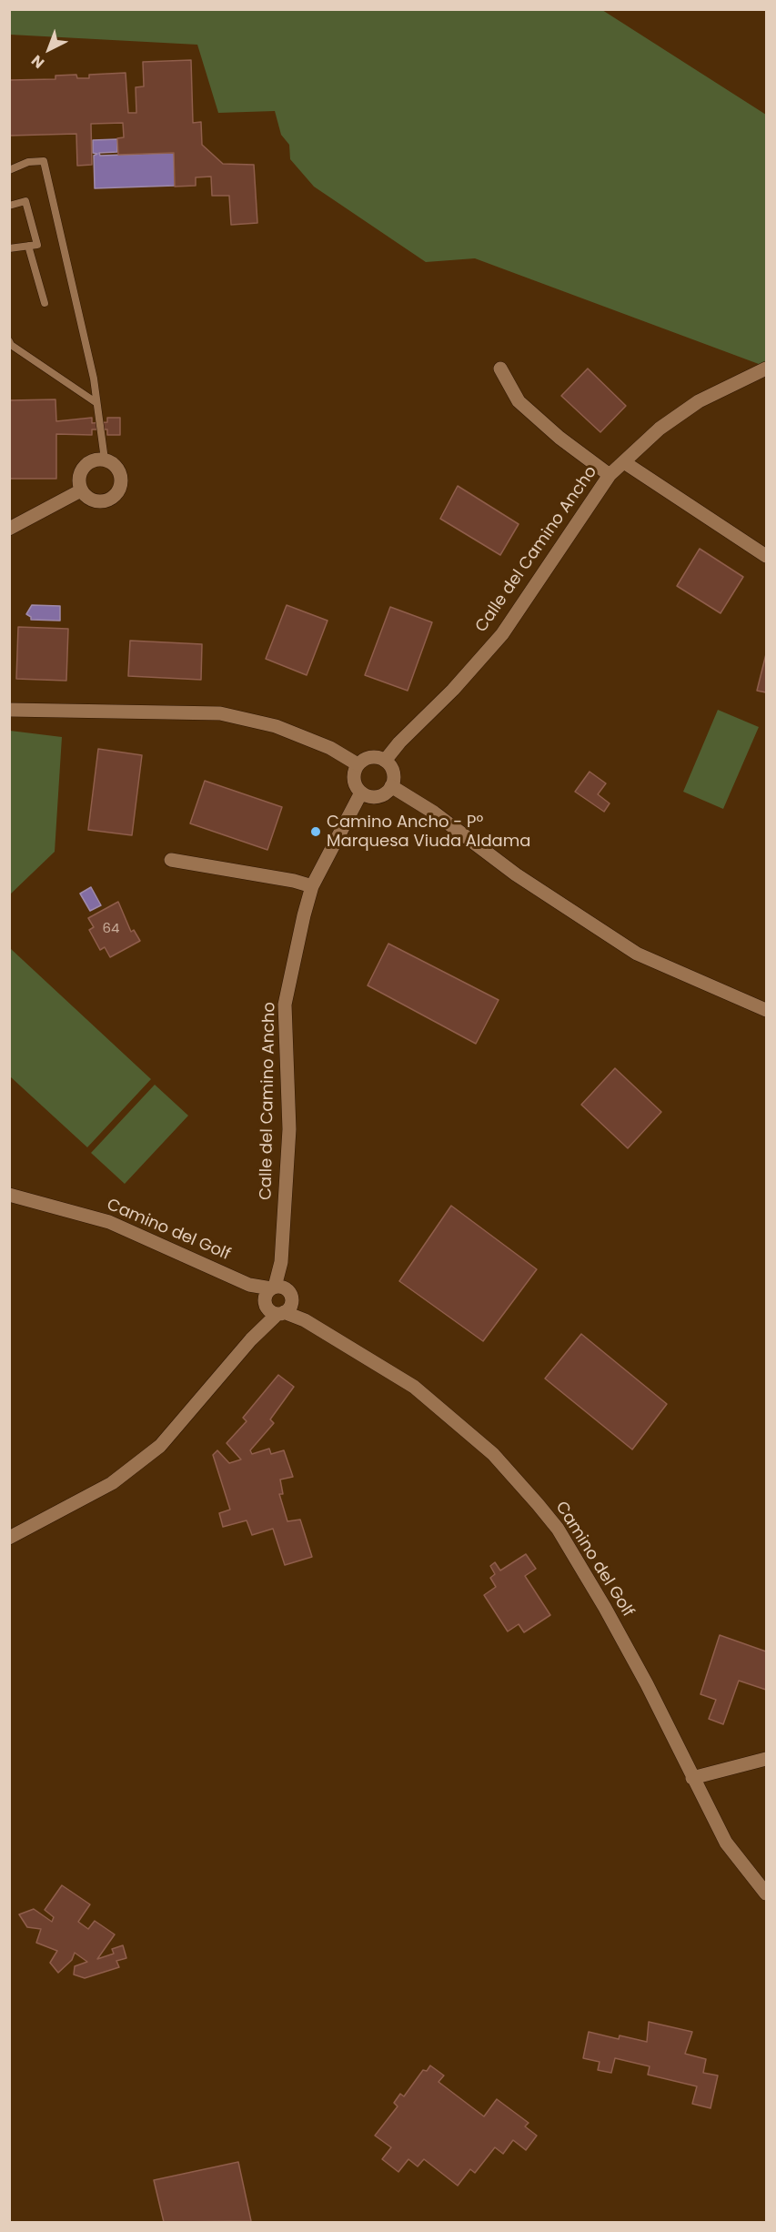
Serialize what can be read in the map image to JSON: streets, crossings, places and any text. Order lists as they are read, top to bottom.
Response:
{
  "streets": {
    "street": ["Calle del Camino Ancho", "Camino del Golf"]
  },
  "crossings": [
    ["Calle del Camino Ancho", "Camino del Golf"]
  ],
  "places": ["Camino Ancho - Pº Marquesa Viuda Aldama"],
  "house_numbers": ["64"],
  "north": "bottom left"
}
